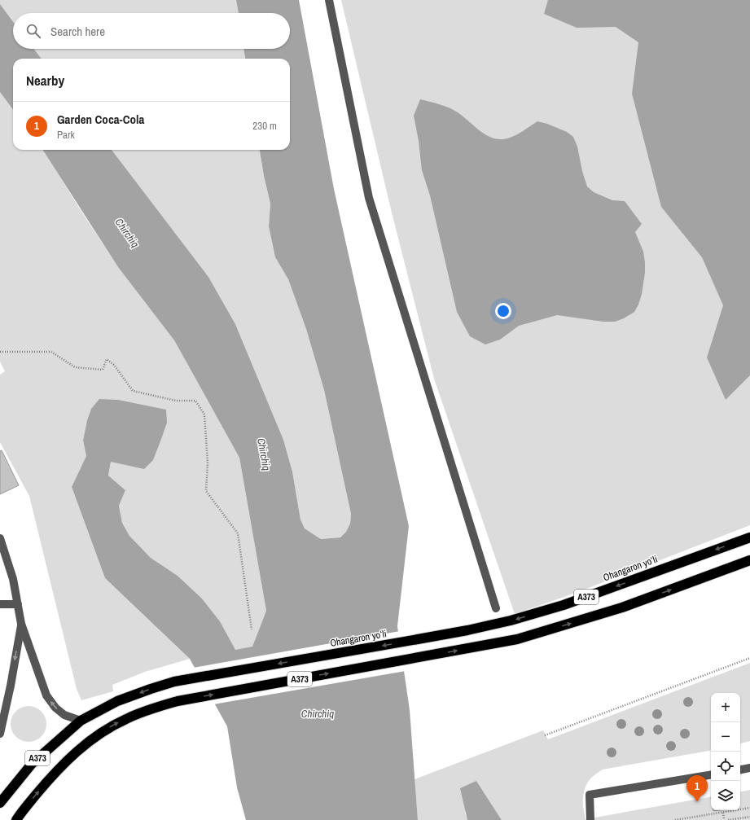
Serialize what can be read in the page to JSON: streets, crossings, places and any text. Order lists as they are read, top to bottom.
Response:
{
  "streets": {
    "highway": ["Ohangaron yoʻli", "A373"]
  },
  "water": ["Chirchiq"],
  "page": {
    "search": "Search here",
    "heading": "Nearby",
    "list": [
      {
        "mark": "1",
        "name": "Garden Coca-Cola",
        "note": "Park",
        "value": "230 m"
      }
    ],
    "map_buttons": ["+", "−"],
    "pins": "1"
  }
}
